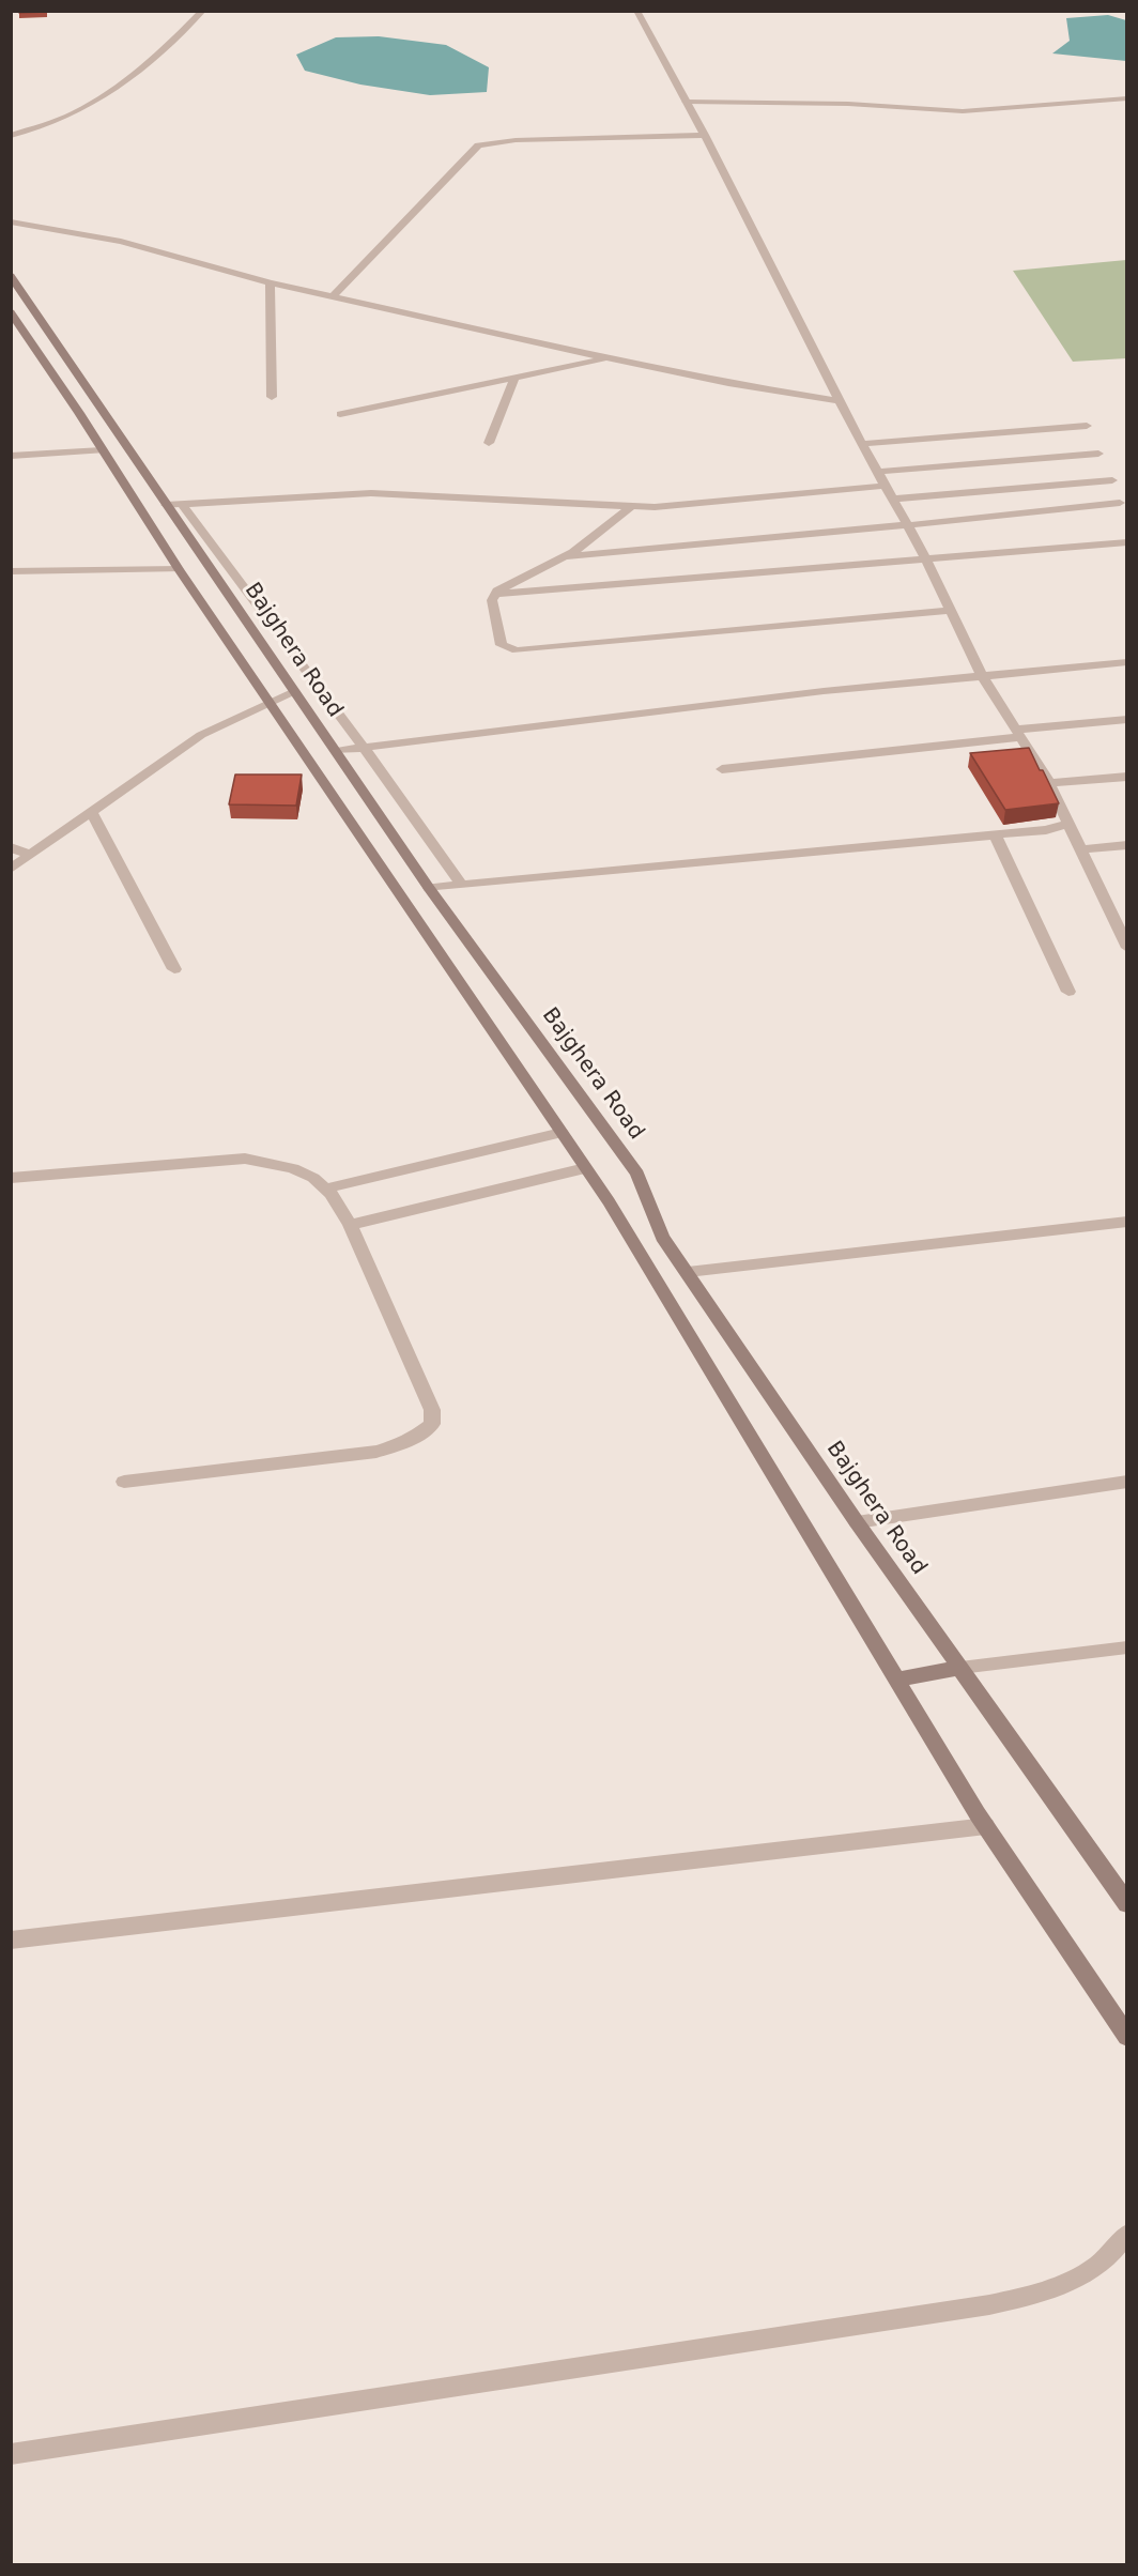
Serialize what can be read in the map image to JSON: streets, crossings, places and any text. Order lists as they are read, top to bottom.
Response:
{
  "streets": {
    "main road": ["Bajghera Road"]
  }
}
